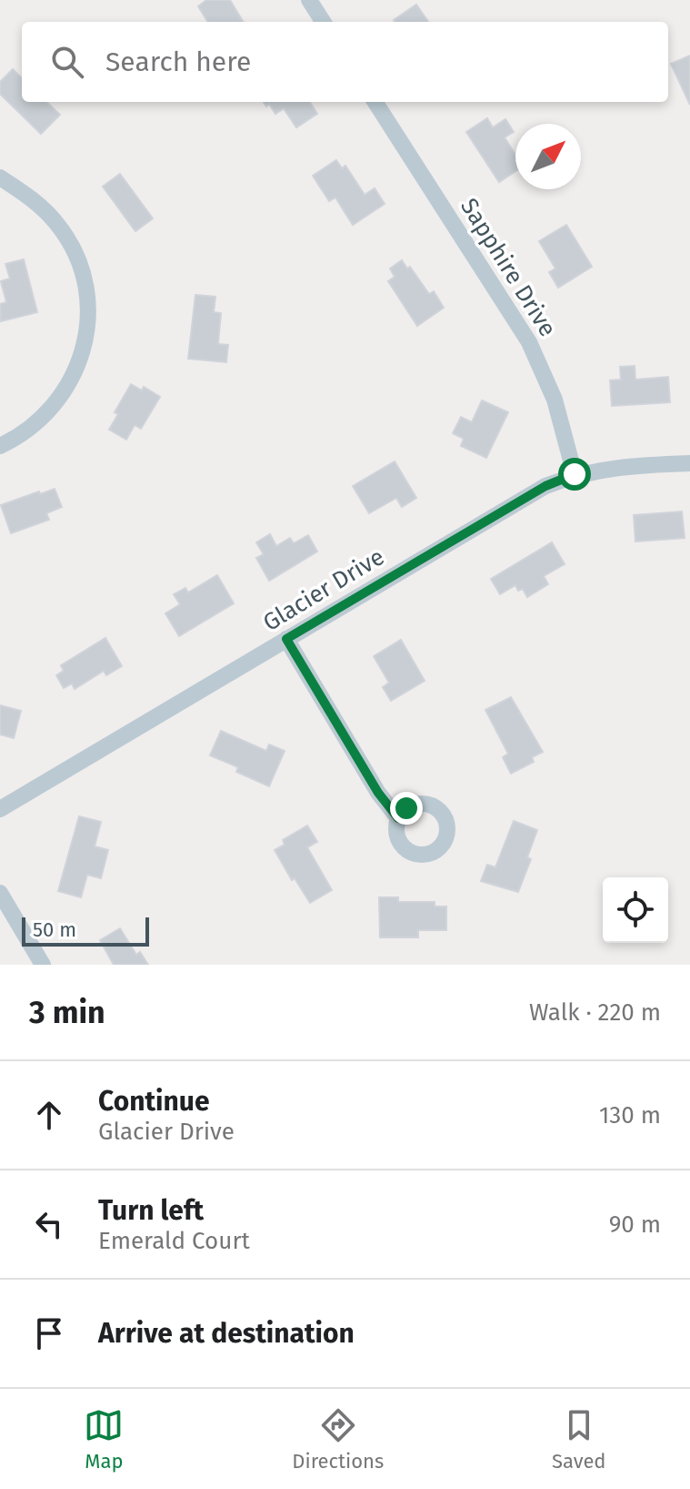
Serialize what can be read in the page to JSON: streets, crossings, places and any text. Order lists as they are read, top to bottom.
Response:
{
  "streets": {
    "street": ["Sapphire Drive", "Glacier Drive"]
  },
  "crossings": [
    ["Sapphire Drive", "Glacier Drive"]
  ],
  "scale_bar": "50 m",
  "north": "top right",
  "page": {
    "search": "Search here",
    "scale": "50 m",
    "heading": ["3 min", "Walk · 220 m"],
    "list": [
      ["Continue", "Glacier Drive", "130 m"],
      ["Turn left", "Emerald Court", "90 m"],
      "Arrive at destination"
    ],
    "nav": ["Map", "Directions", "Saved"]
  }
}
